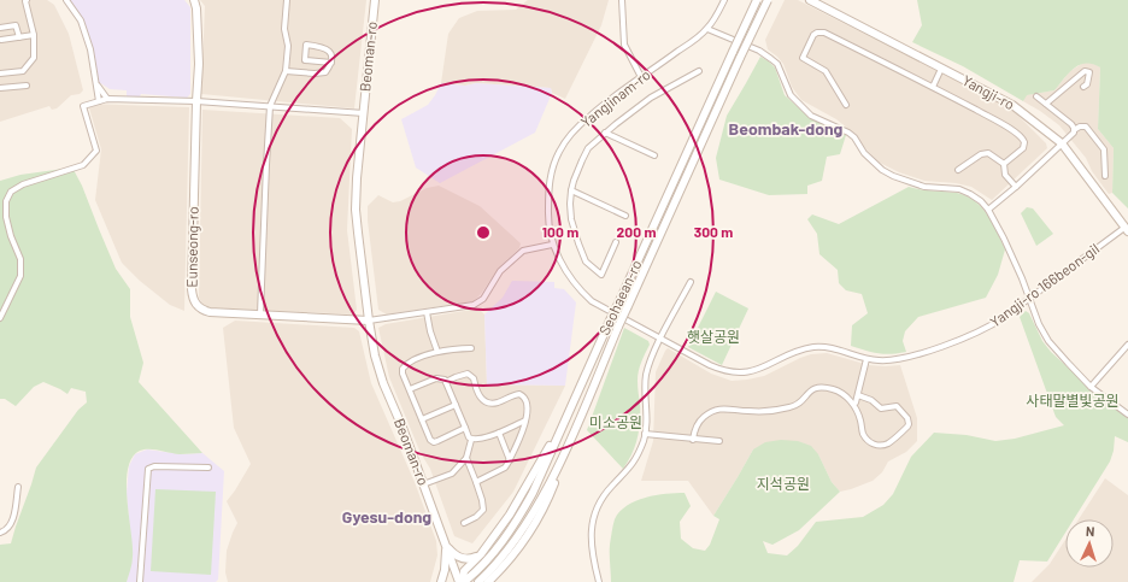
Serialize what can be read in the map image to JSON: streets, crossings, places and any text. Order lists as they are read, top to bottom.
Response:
{
  "streets": {
    "main road": [
      "Beoman-ro",
      "Yangji-ro",
      "Eunseong-ro",
      "Seohaean-ro"
    ],
    "street": ["Yangjinam-ro", "Yangji-ro 166beon-gil"]
  },
  "crossings": [
    ["Beoman-ro", "Eunseong-ro"],
    ["Beoman-ro", "Seohaean-ro"],
    ["Yangji-ro", "Yangji-ro 166beon-gil"],
    ["Yangjinam-ro", "Yangji-ro 166beon-gil"]
  ],
  "districts": ["Beombak-dong", "Gyesu-dong"],
  "parks": [
    "햇살공원",
    "사태말별빛공원",
    "미소공원",
    "지석공원"
  ],
  "north": "top",
  "rings": ["100 m", "200 m", "300 m"]
}
